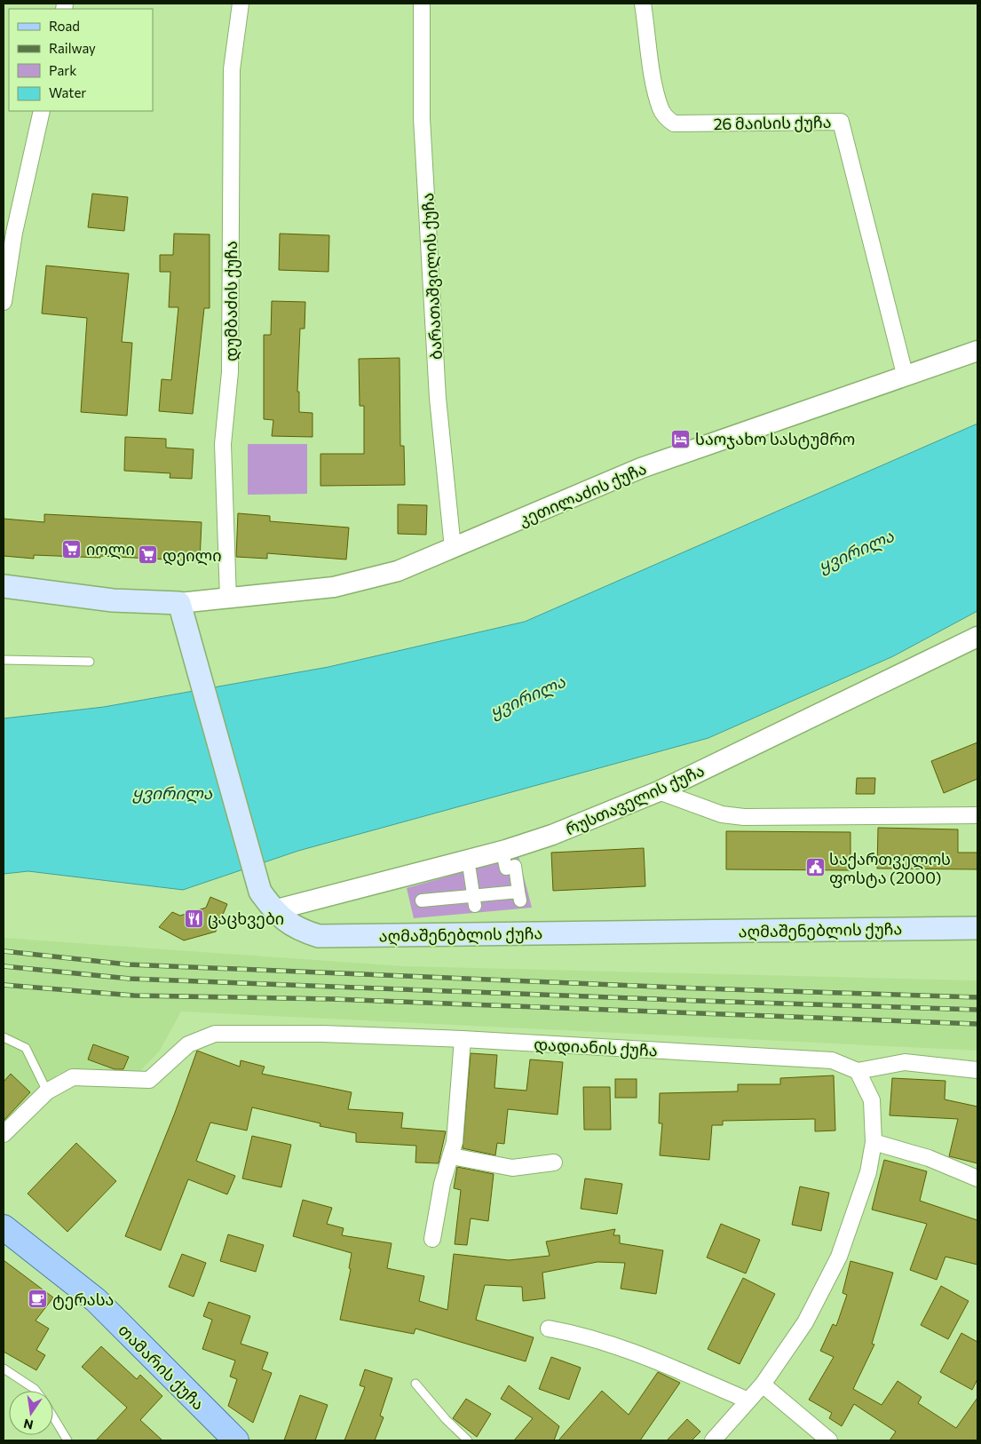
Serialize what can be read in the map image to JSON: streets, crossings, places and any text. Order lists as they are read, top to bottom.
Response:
{
  "streets": {
    "main road": ["აღმაშენებლის ქუჩა", "თამარის ქუჩა"],
    "street": [
      "26 მაისის ქუჩა",
      "ბარათაშვილის ქუჩა",
      "დუმბაძის ქუჩა",
      "კეთილაძის ქუჩა",
      "რუსთაველის ქუჩა",
      "დადიანის ქუჩა"
    ]
  },
  "crossings": [
    ["26 მაისის ქუჩა", "კეთილაძის ქუჩა"],
    ["ბარათაშვილის ქუჩა", "კეთილაძის ქუჩა"],
    ["დუმბაძის ქუჩა", "კეთილაძის ქუჩა"],
    ["კეთილაძის ქუჩა", "აღმაშენებლის ქუჩა"],
    ["რუსთაველის ქუჩა", "აღმაშენებლის ქუჩა"]
  ],
  "water": ["ყვირილა"],
  "places": {
    "hotel": ["საოჯახო სასტუმრო"],
    "supermarket": ["იოლი", "დეილი"],
    "public building": ["საქართველოს ფოსტა (2000)"],
    "restaurant": ["ცაცხვები"],
    "cafe": ["ტერასა"]
  },
  "legend": [
    "Road",
    "Railway",
    "Park",
    "Water"
  ],
  "north": "bottom"
}
